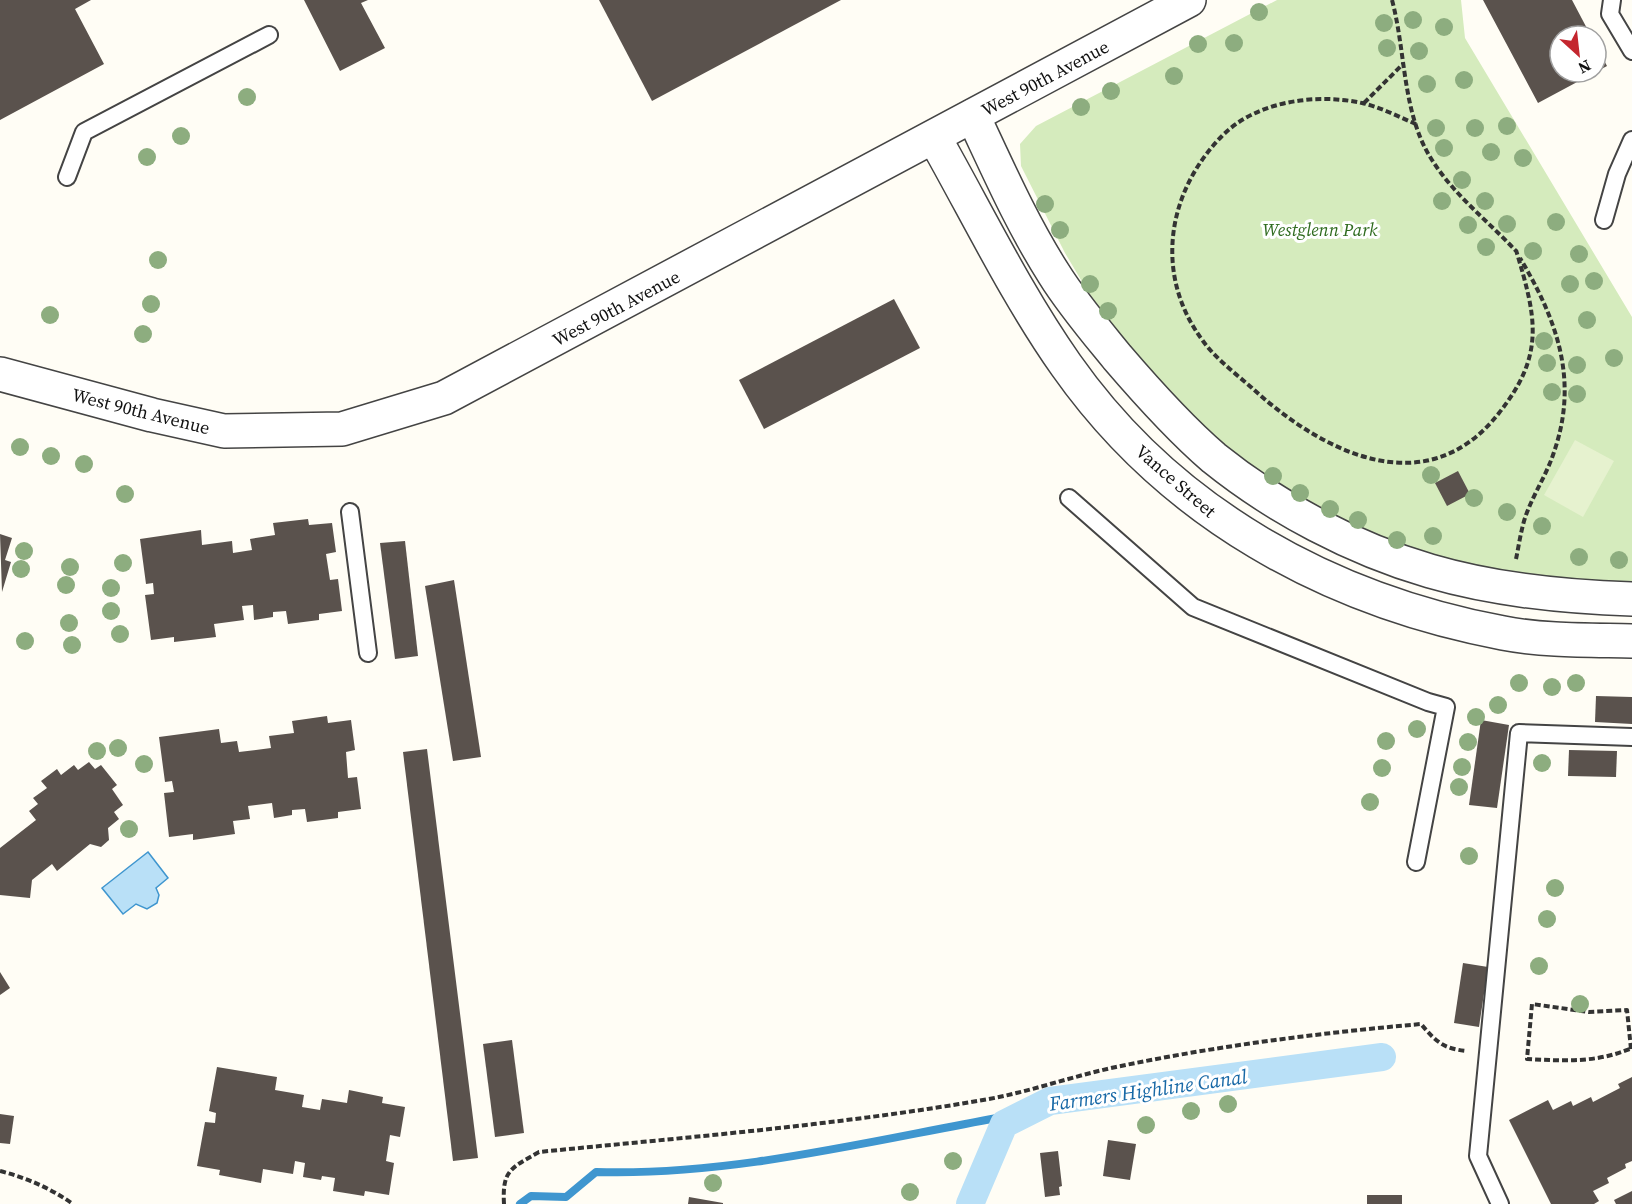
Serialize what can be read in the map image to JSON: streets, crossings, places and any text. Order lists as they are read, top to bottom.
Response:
{
  "streets": {
    "street": ["West 90th Avenue", "Vance Street"]
  },
  "crossings": [
    ["West 90th Avenue", "Vance Street"]
  ],
  "water": ["Farmers Highline Canal"],
  "parks": ["Westglenn Park"],
  "north": "bottom right"
}
